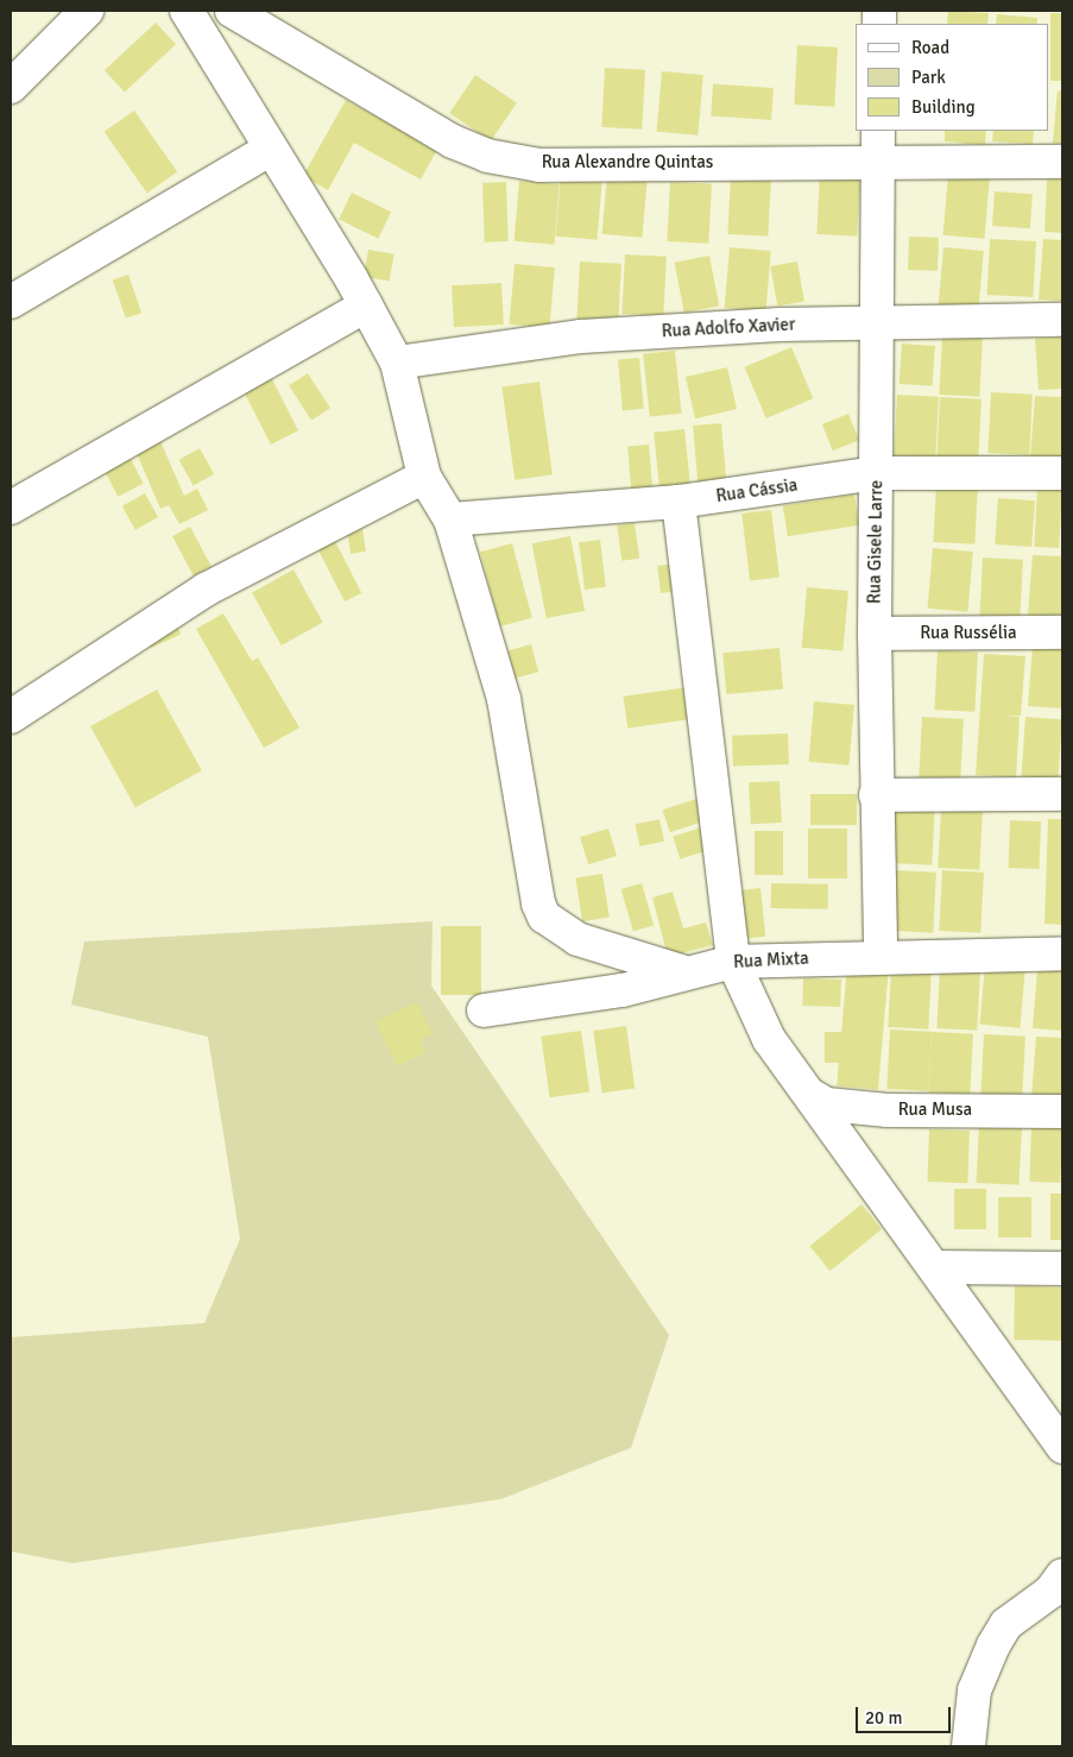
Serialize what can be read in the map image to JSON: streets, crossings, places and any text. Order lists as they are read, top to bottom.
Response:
{
  "streets": {
    "street": [
      "Rua Alexandre Quintas",
      "Rua Adolfo Xavier",
      "Rua Cássia",
      "Rua Gisele Larre",
      "Rua Russélia",
      "Rua Mixta",
      "Rua Musa"
    ]
  },
  "crossings": [
    ["Rua Alexandre Quintas", "Rua Gisele Larre"],
    ["Rua Adolfo Xavier", "Rua Gisele Larre"],
    ["Rua Cássia", "Rua Gisele Larre"],
    ["Rua Gisele Larre", "Rua Russélia"],
    ["Rua Gisele Larre", "Rua Mixta"]
  ],
  "legend": ["Road", "Park", "Building"],
  "scale_bar": "20 m"
}
